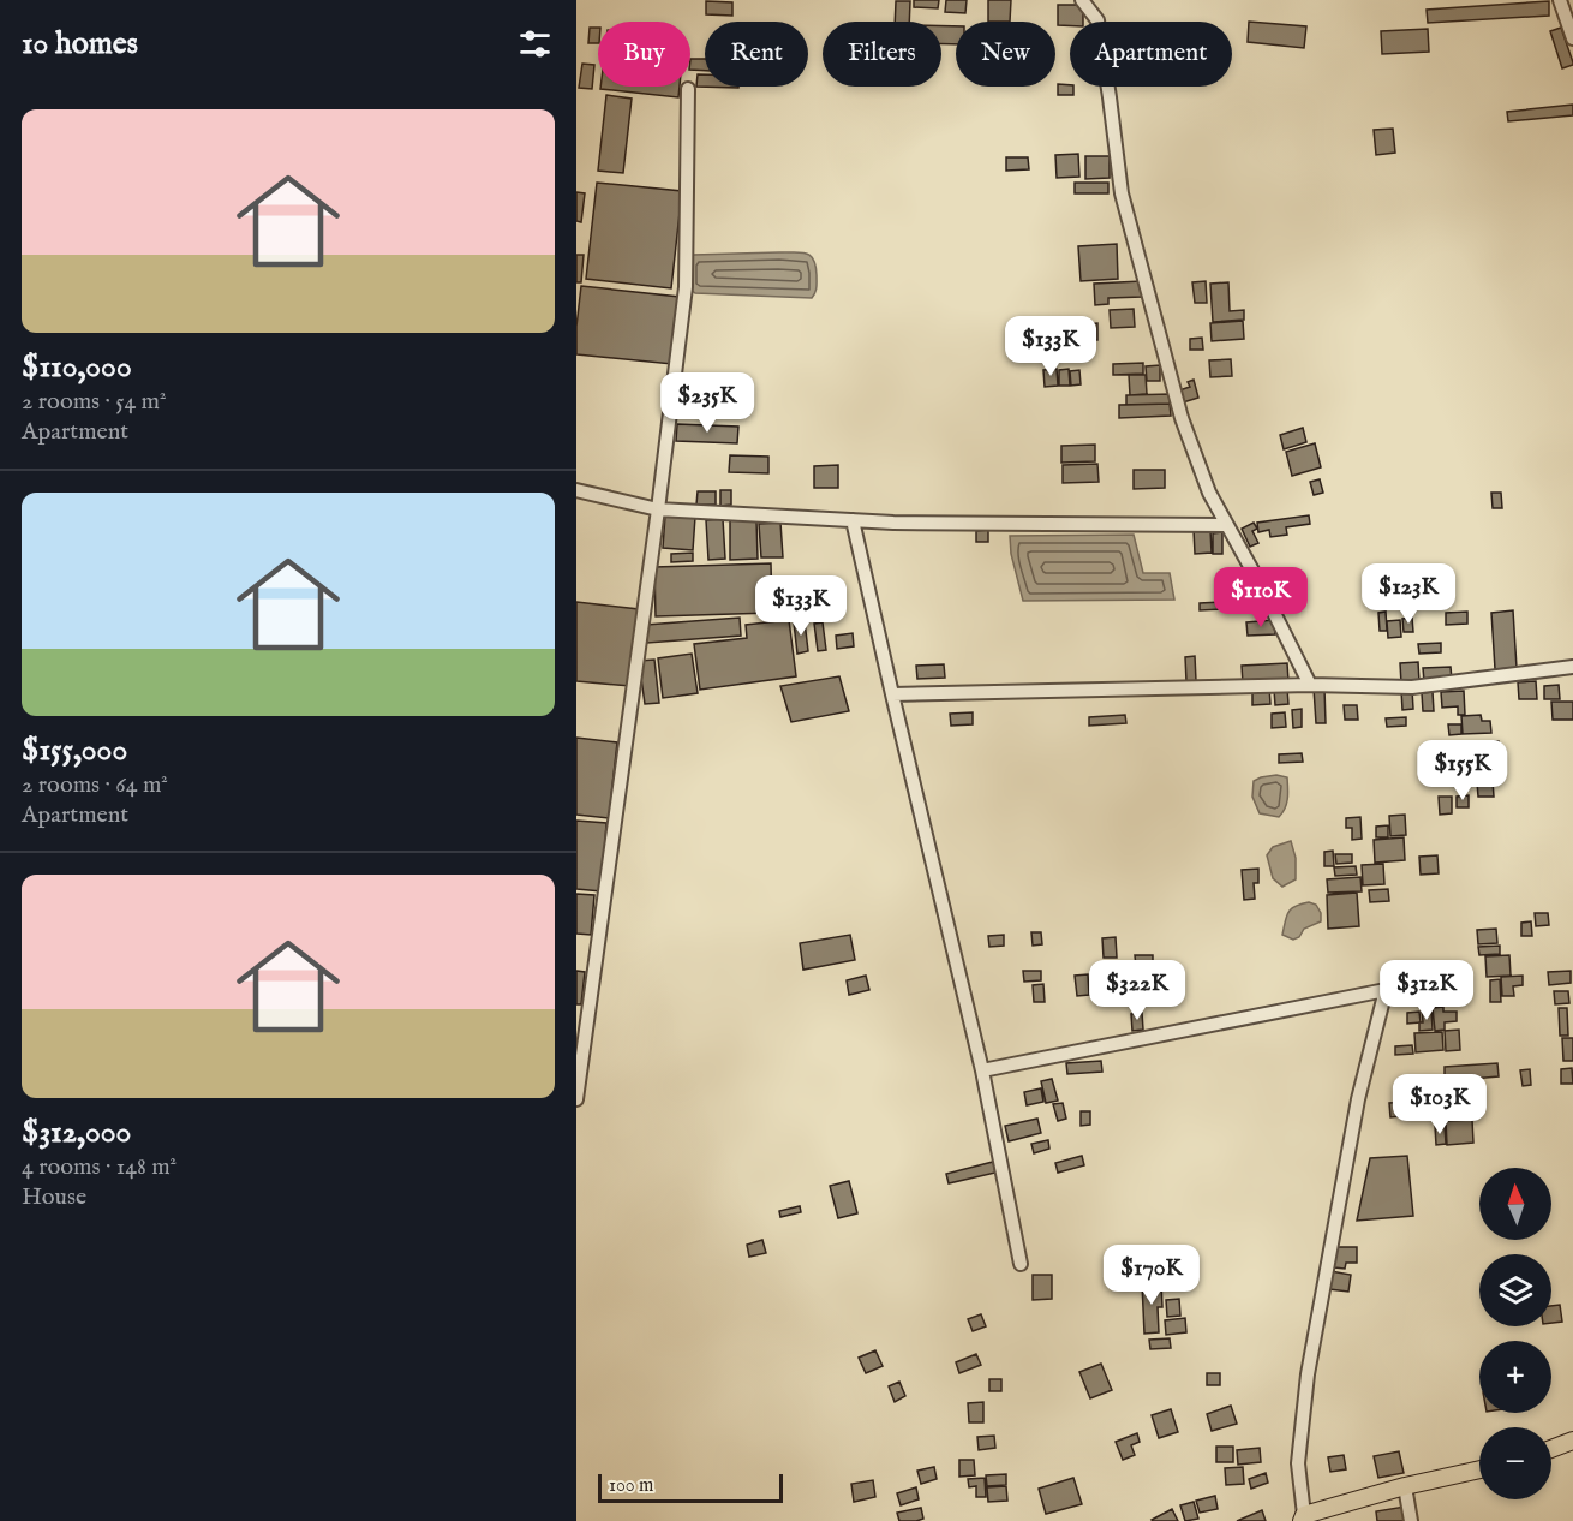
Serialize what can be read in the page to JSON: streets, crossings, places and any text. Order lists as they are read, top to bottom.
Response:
{
  "scale_bar": "100 m",
  "north": "top",
  "page": {
    "heading": "10 homes",
    "chip": [
      "Buy",
      "Rent",
      "Filters",
      "New",
      "Apartment"
    ],
    "list": [
      {
        "name": "$110,000",
        "note": "2 rooms · 54 m² · Apartment"
      },
      {
        "name": "$155,000",
        "note": "2 rooms · 64 m² · Apartment"
      },
      {
        "name": "$312,000",
        "note": "4 rooms · 148 m² · House"
      }
    ],
    "price": [
      "$133K",
      "$235K",
      "$123K",
      "$110K",
      "$133K",
      "$155K",
      "$322K",
      "$312K",
      "$103K",
      "$170K"
    ],
    "map_buttons": ["+", "−"],
    "scale": "100 m"
  }
}
